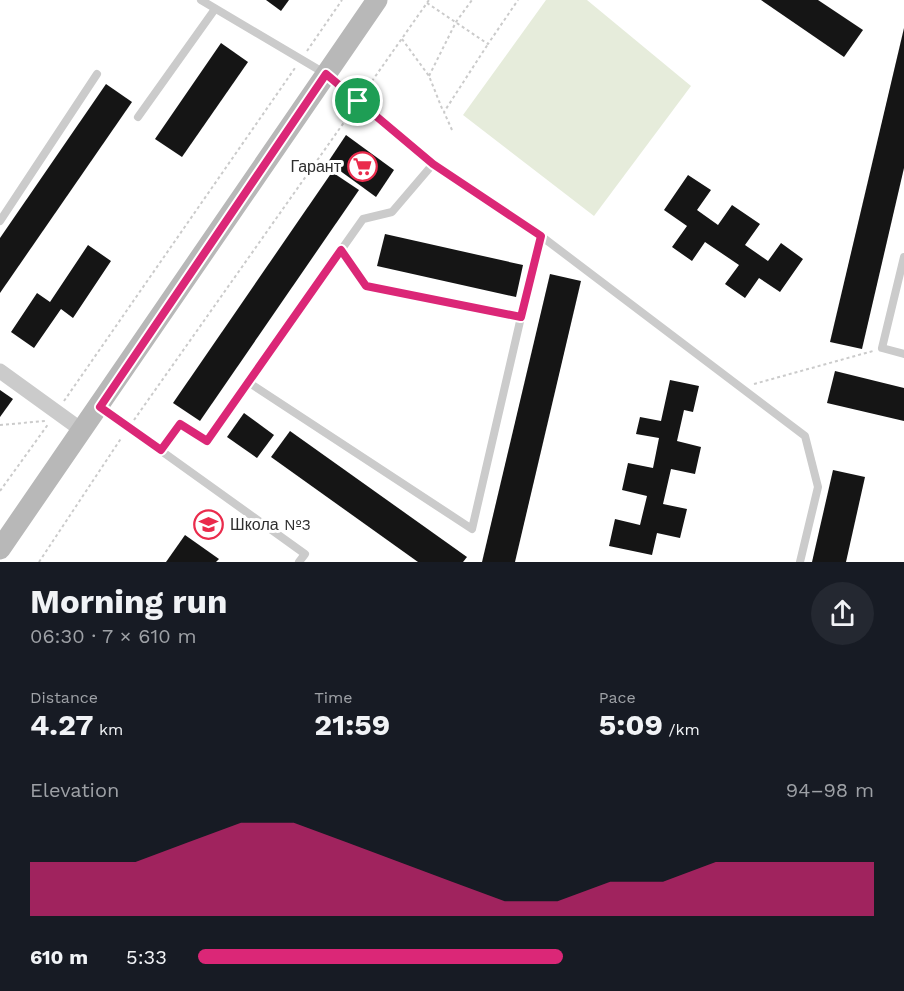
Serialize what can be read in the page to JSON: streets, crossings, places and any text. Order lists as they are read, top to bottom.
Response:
{
  "places": {
    "supermarket": ["Гарант"],
    "school or university": ["Школа №3"]
  },
  "page": {
    "heading": ["Morning run", "06:30 · 7 × 610 m"],
    "stats": [
      ["Distance", "4.27 km"],
      ["Time", "21:59"],
      ["Pace", "5:09 /km"]
    ],
    "chart": ["Elevation", "94–98 m"],
    "list": [
      {
        "name": "610 m",
        "note": "5:33"
      }
    ]
  }
}
